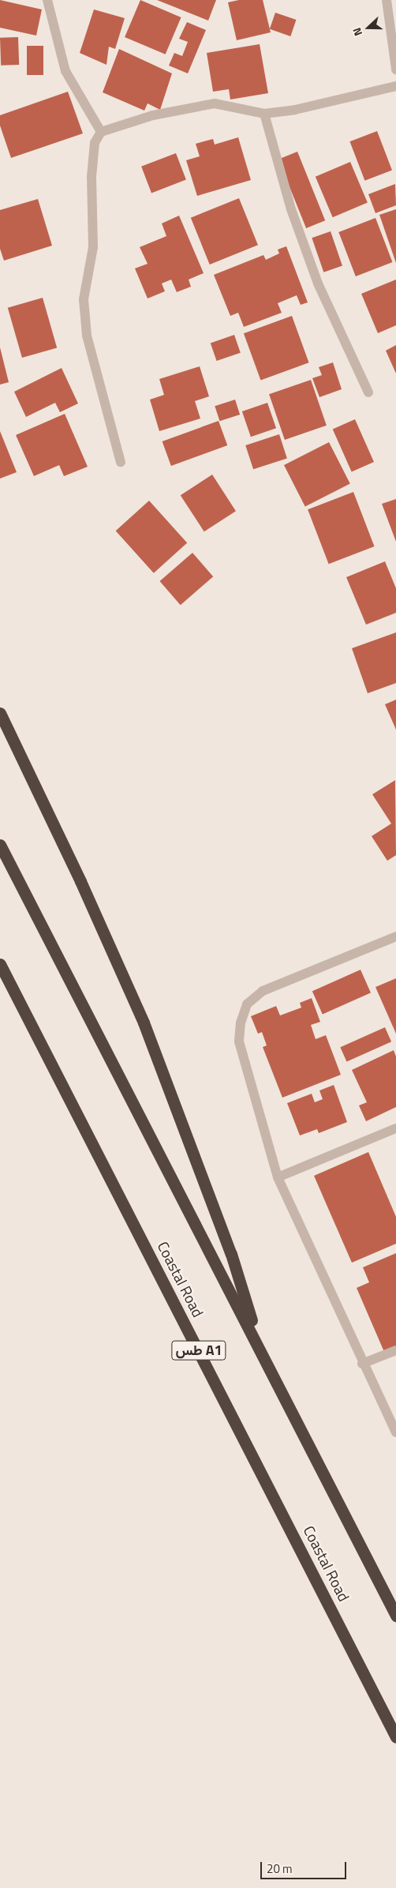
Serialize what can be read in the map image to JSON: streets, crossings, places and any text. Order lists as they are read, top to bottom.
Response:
{
  "streets": {
    "highway": ["Coastal Road", "طس A1"]
  },
  "scale_bar": "20 m",
  "north": "left"
}
